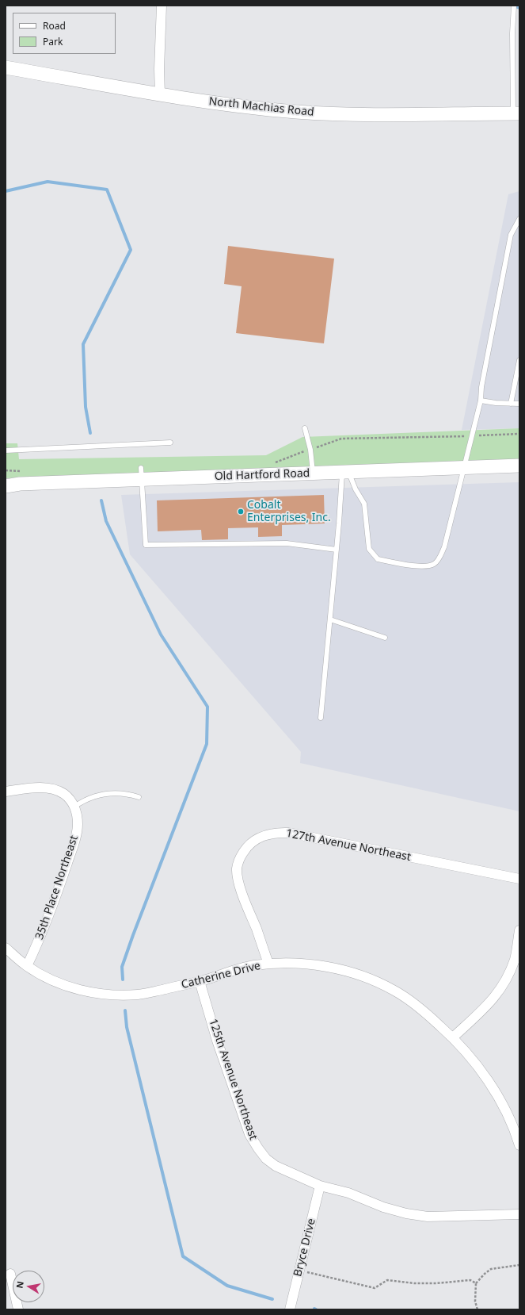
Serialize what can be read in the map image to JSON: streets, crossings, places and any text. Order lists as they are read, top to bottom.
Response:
{
  "streets": {
    "street": [
      "North Machias Road",
      "Old Hartford Road",
      "127th Avenue Northeast",
      "35th Place Northeast",
      "Catherine Drive",
      "125th Avenue Northeast",
      "Bryce Drive"
    ]
  },
  "crossings": [
    ["127th Avenue Northeast", "Catherine Drive"],
    ["35th Place Northeast", "Catherine Drive"],
    ["Catherine Drive", "125th Avenue Northeast"],
    ["125th Avenue Northeast", "Bryce Drive"]
  ],
  "places": ["Cobalt Enterprises, Inc."],
  "legend": ["Road", "Park"],
  "north": "left"
}
